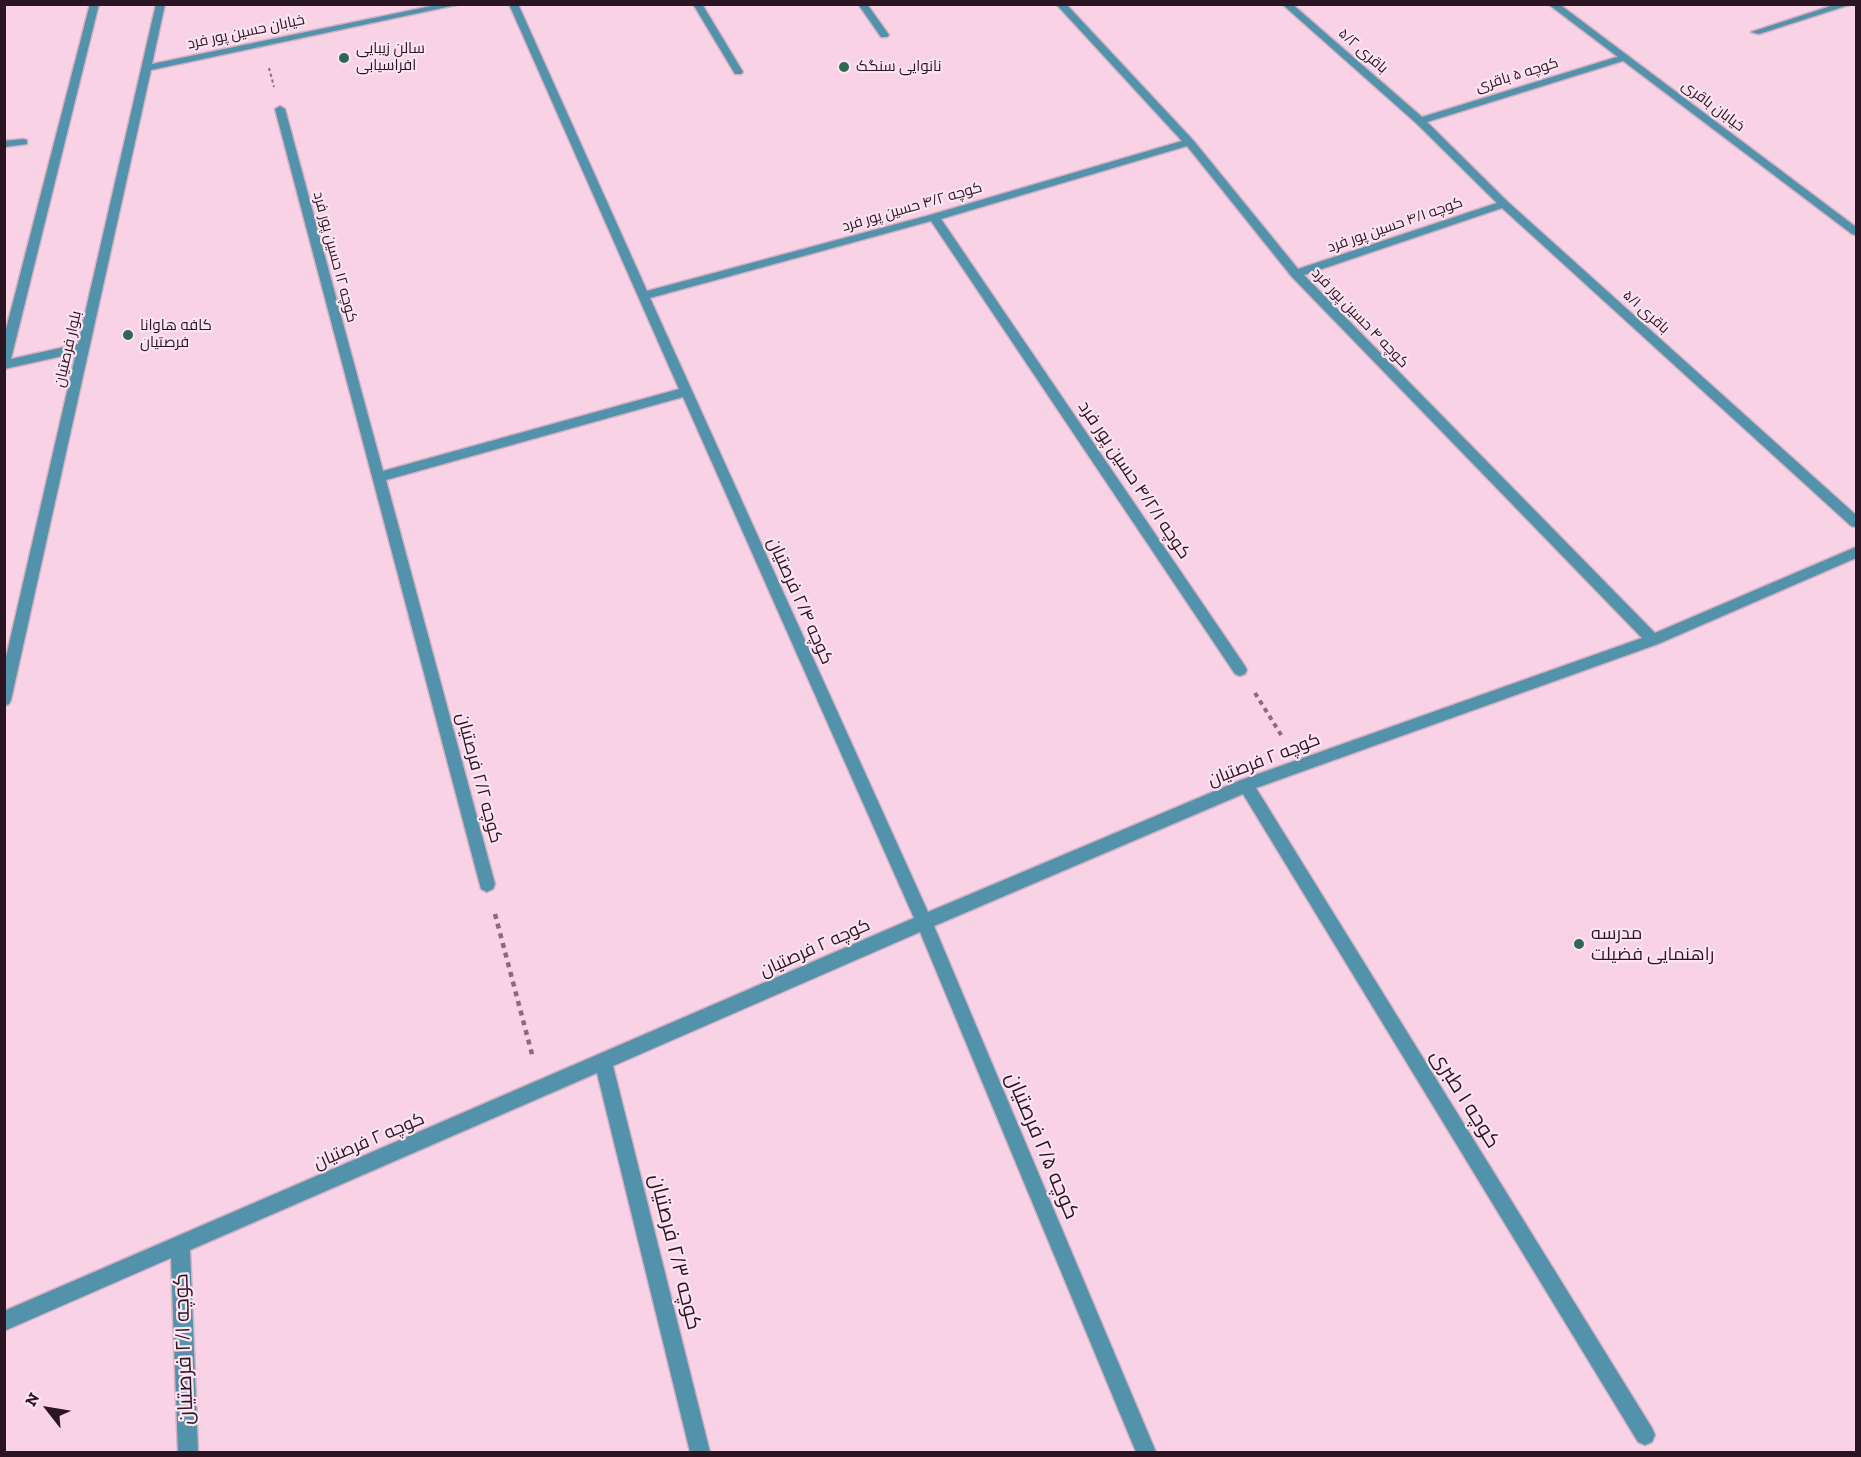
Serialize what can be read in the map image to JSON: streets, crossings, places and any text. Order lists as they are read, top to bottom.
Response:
{
  "streets": {
    "street": [
      "خیابان حسین پور فرد",
      "باقری ۵/۲",
      "کوچه ۵ باقری",
      "خیابان باقری",
      "کوچه ۴/۲ حسین پور فرد",
      "کوچه ۴/۱ حسین پور فرد",
      "کوچه ۱۲ حسین پور فرد",
      "باقری ۵/۱",
      "کوچه ۴ حسین پور فرد",
      "بلوار فرصتیان",
      "کوچه ۴/۲/۱ حسین پور فرد",
      "کوچه ۲/۴ فرصتیان",
      "کوچه ۲ فرصتیان",
      "کوچه ۲/۲ فرصتیان",
      "کوچه ۱ طبری",
      "کوچه ۲/۵ فرصتیان",
      "کوچه ۲/۳ فرصتیان",
      "کوچه ۲/۱ فرصتیان"
    ]
  },
  "crossings": [
    ["خیابان حسین پور فرد", "بلوار فرصتیان"],
    ["باقری ۵/۲", "کوچه ۵ باقری"],
    ["باقری ۵/۲", "باقری ۵/۱"],
    ["کوچه ۵ باقری", "خیابان باقری"],
    ["کوچه ۵ باقری", "باقری ۵/۱"],
    ["کوچه ۴/۲ حسین پور فرد", "کوچه ۴ حسین پور فرد"],
    ["کوچه ۴/۲ حسین پور فرد", "کوچه ۴/۲/۱ حسین پور فرد"],
    ["کوچه ۴/۲ حسین پور فرد", "کوچه ۲/۴ فرصتیان"],
    ["کوچه ۴/۱ حسین پور فرد", "باقری ۵/۱"],
    ["کوچه ۴/۱ حسین پور فرد", "کوچه ۴ حسین پور فرد"],
    ["کوچه ۱۲ حسین پور فرد", "کوچه ۲/۲ فرصتیان"],
    ["کوچه ۴ حسین پور فرد", "کوچه ۲ فرصتیان"],
    ["کوچه ۲/۴ فرصتیان", "کوچه ۲ فرصتیان"],
    ["کوچه ۲/۴ فرصتیان", "کوچه ۲/۵ فرصتیان"],
    ["کوچه ۲ فرصتیان", "کوچه ۱ طبری"],
    ["کوچه ۲ فرصتیان", "کوچه ۲/۵ فرصتیان"],
    ["کوچه ۲ فرصتیان", "کوچه ۲/۳ فرصتیان"],
    ["کوچه ۲ فرصتیان", "کوچه ۲/۱ فرصتیان"]
  ],
  "places": [
    "سالن زیبایی افراسیابی",
    "نانوایی سنگک",
    "کافه هاوانا فرصتیان",
    "مدرسه راهنمایی فضیلت"
  ],
  "north": "top left"
}
